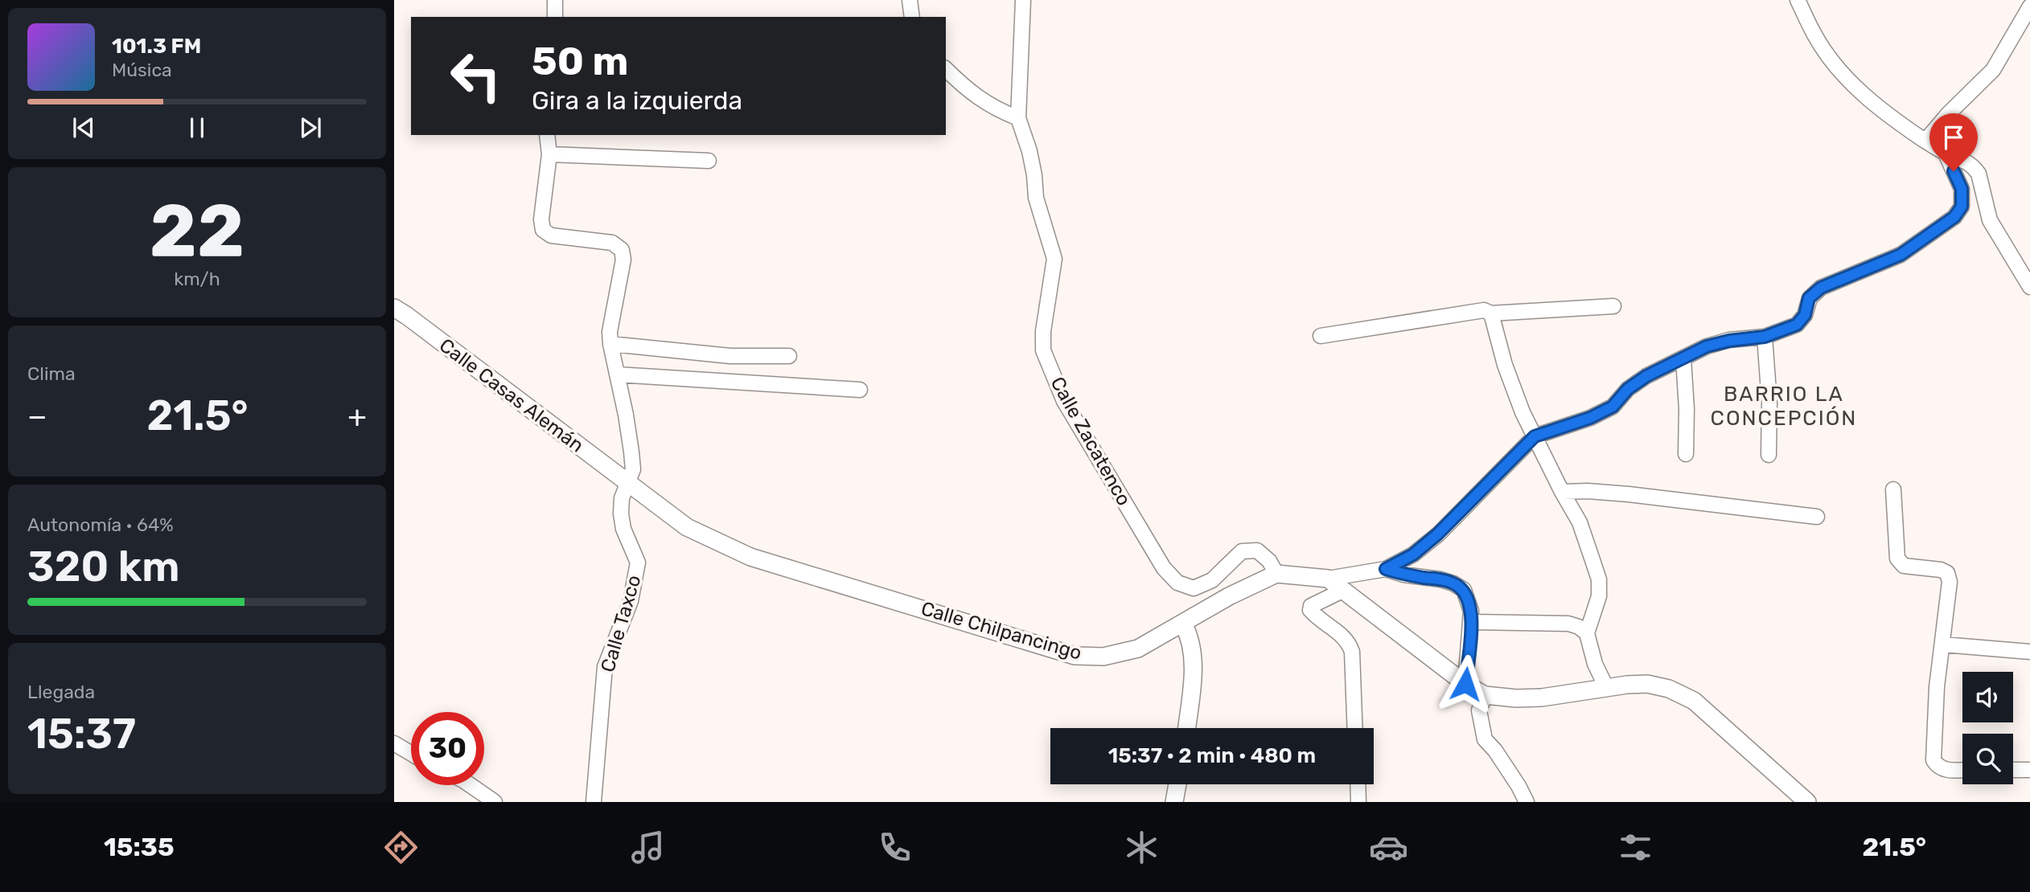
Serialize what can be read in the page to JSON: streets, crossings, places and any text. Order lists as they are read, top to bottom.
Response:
{
  "streets": {
    "street": [
      "Calle Casas Alemán",
      "Calle Zacatenco",
      "Calle Taxco",
      "Calle Chilpancingo"
    ]
  },
  "crossings": [
    ["Calle Casas Alemán", "Calle Taxco"],
    ["Calle Casas Alemán", "Calle Chilpancingo"],
    ["Calle Zacatenco", "Calle Chilpancingo"],
    ["Calle Taxco", "Calle Chilpancingo"]
  ],
  "districts": ["BARRIO LA CONCEPCIÓN"],
  "page": {
    "turn": ["50 m", "Gira a la izquierda"],
    "song": ["101.3 FM", "Música"],
    "tile": [
      ["22", "km/h"],
      "Clima",
      ["Autonomía · 64%", "320 km"],
      ["Llegada", "15:37"]
    ],
    "heat": ["−", "21.5°", "+"],
    "limit": "30",
    "trip": "15:37 · 2 min · 480 m",
    "tabs": ["15:35", "21.5°"]
  }
}
